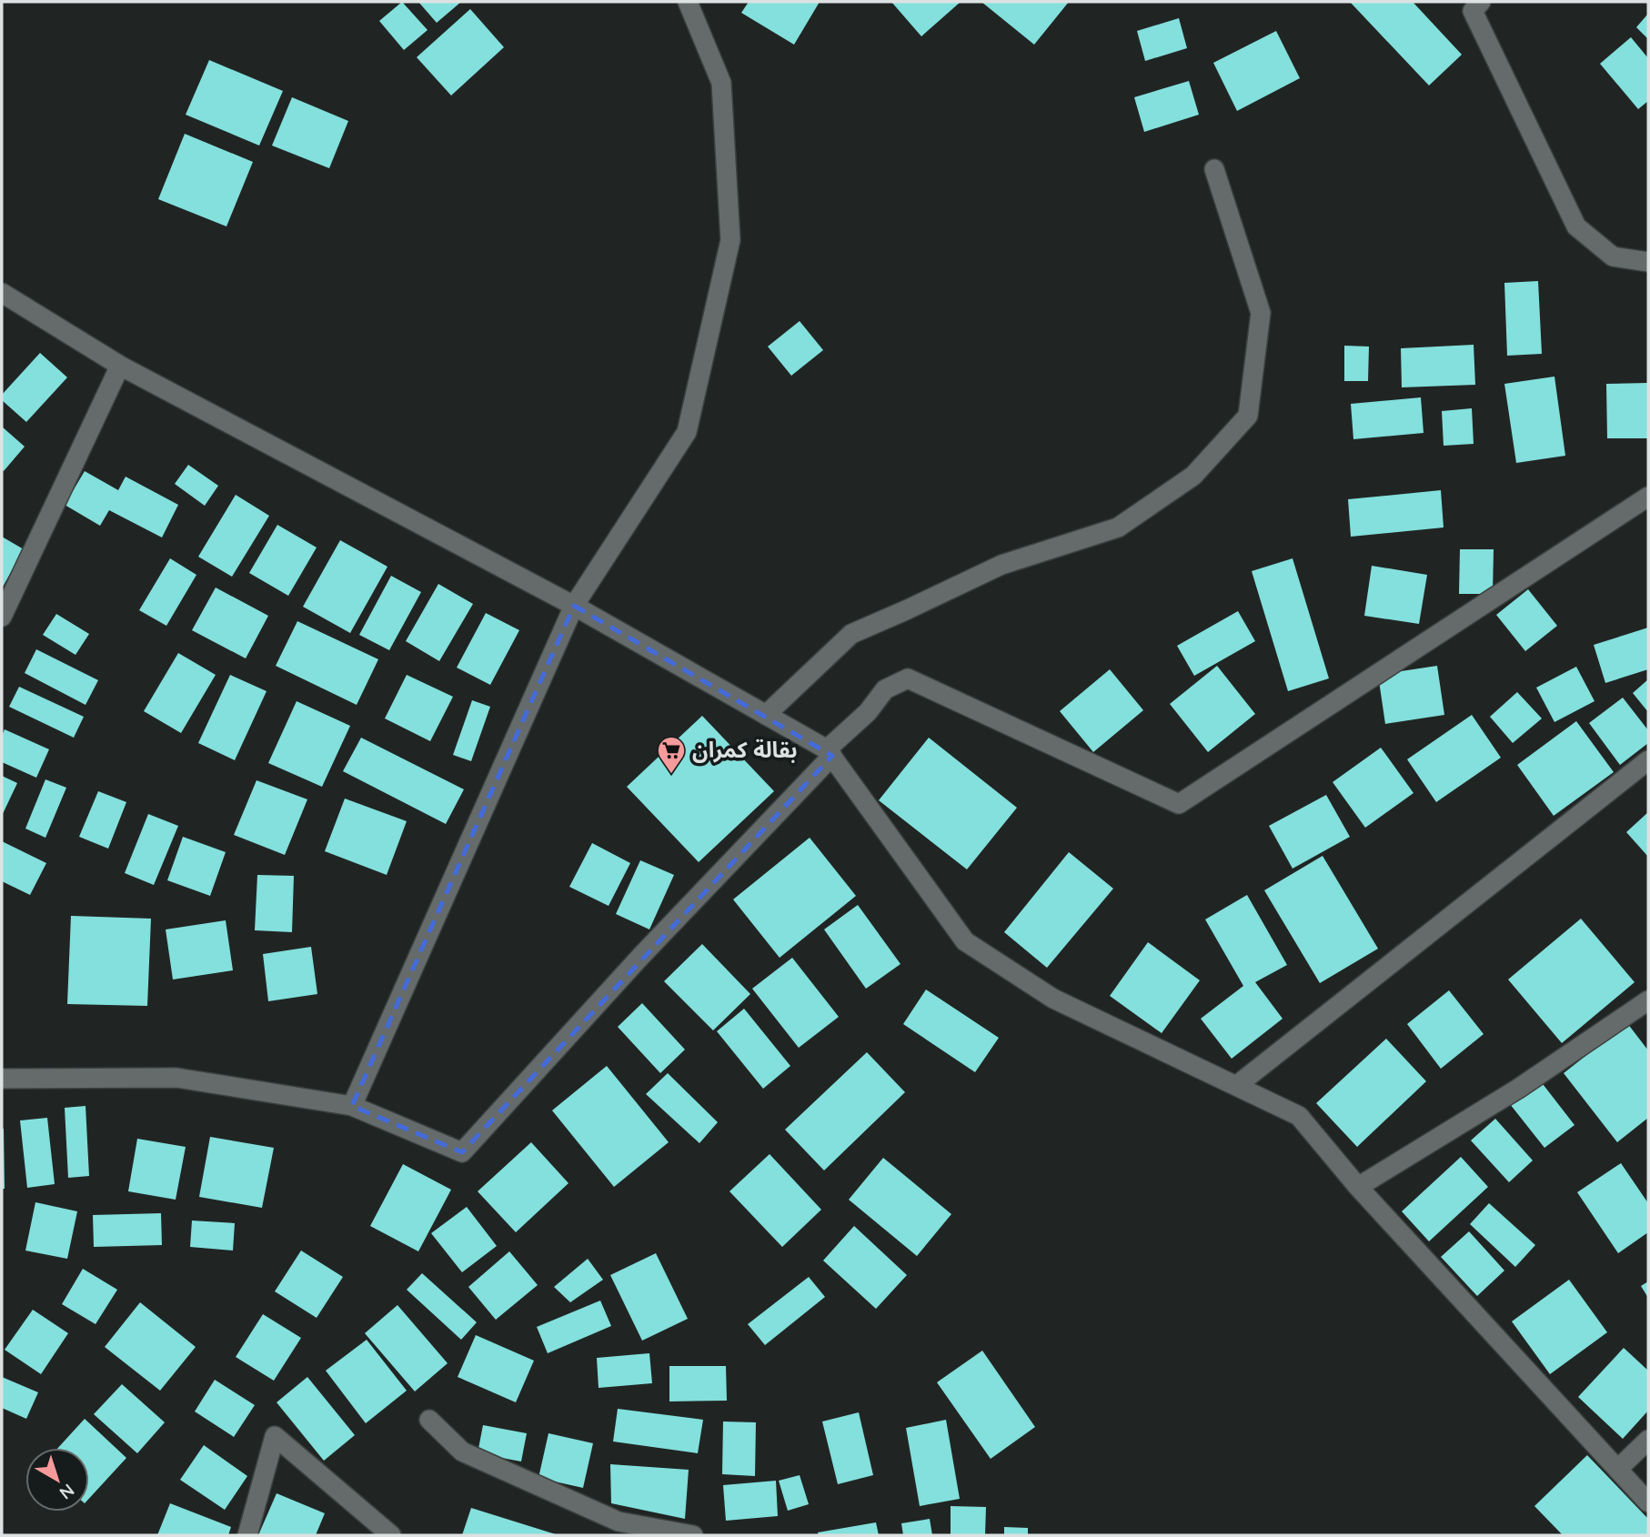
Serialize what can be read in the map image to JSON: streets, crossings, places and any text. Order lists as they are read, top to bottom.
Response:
{
  "places": {
    "supermarket": ["بقالة كمران"]
  },
  "north": "bottom right"
}
